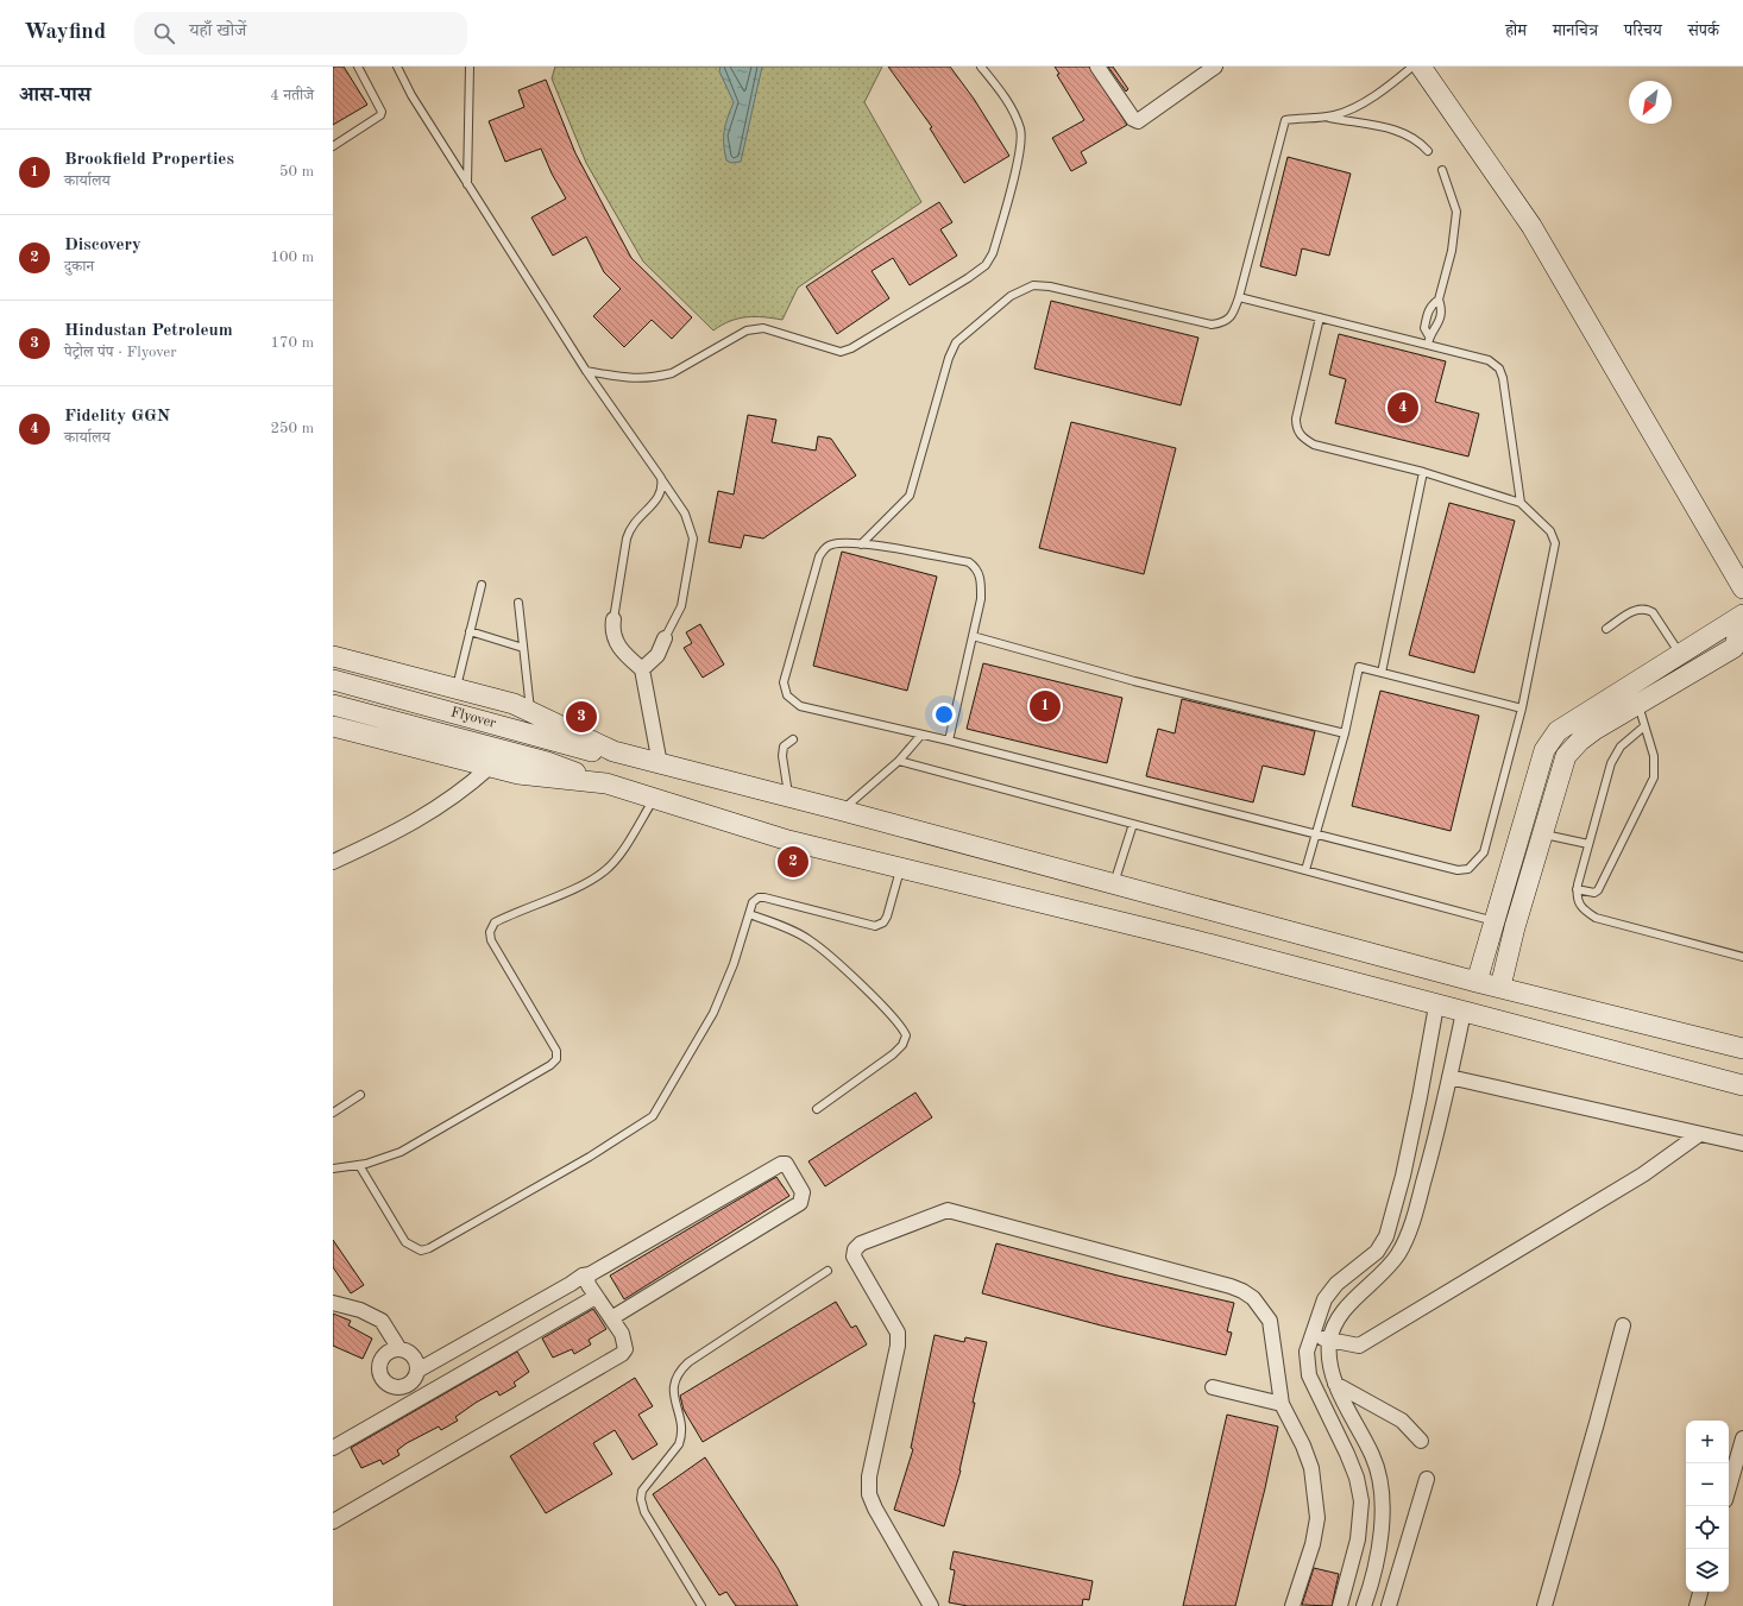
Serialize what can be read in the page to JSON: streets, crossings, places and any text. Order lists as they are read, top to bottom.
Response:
{
  "streets": {
    "main road": ["Flyover"]
  },
  "north": "bottom left",
  "page": {
    "header": "Wayfind",
    "search": "यहाँ खोजें",
    "nav": [
      "होम",
      "मानचित्र",
      "परिचय",
      "संपर्क"
    ],
    "heading": ["आस-पास", "4 नतीजे"],
    "list": [
      {
        "mark": "1",
        "name": "Brookfield Properties",
        "note": "कार्यालय",
        "value": "50 m"
      },
      {
        "mark": "2",
        "name": "Discovery",
        "note": "दुकान",
        "value": "100 m"
      },
      {
        "mark": "3",
        "name": "Hindustan Petroleum",
        "note": "पेट्रोल पंप · Flyover",
        "value": "170 m"
      },
      {
        "mark": "4",
        "name": "Fidelity GGN",
        "note": "कार्यालय",
        "value": "250 m"
      }
    ],
    "pins": [
      "4",
      "1",
      "3",
      "2"
    ],
    "map_buttons": ["+", "−"]
  }
}
